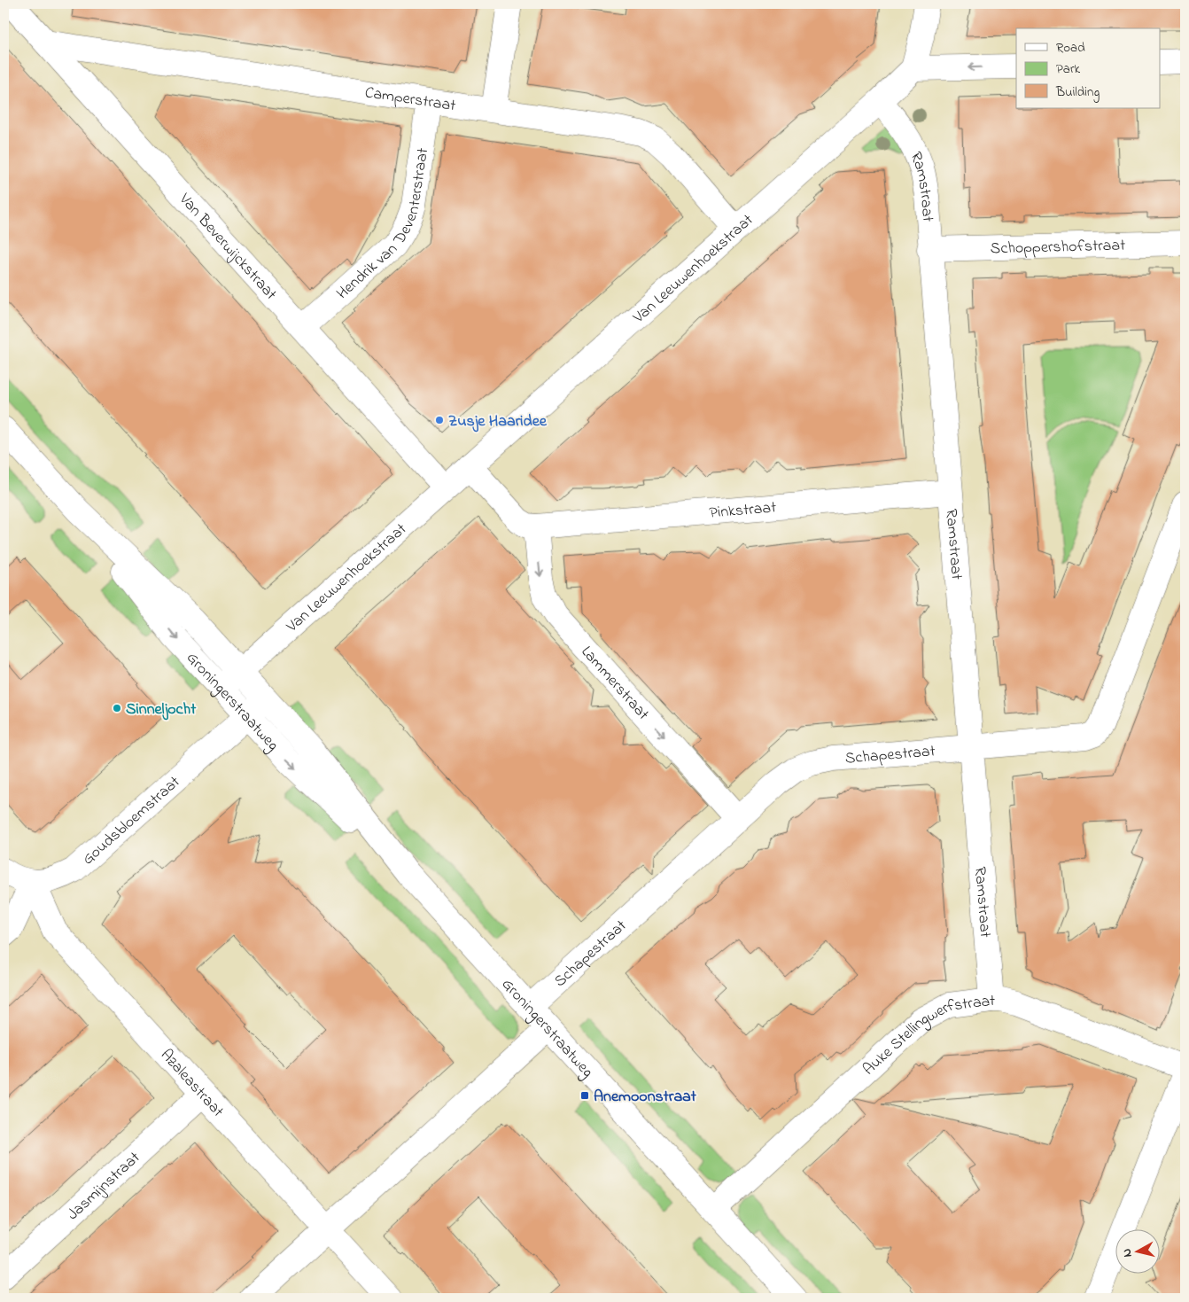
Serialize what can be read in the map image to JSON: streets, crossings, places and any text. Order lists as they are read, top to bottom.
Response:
{
  "streets": {
    "street": [
      "Camperstraat",
      "Ramstraat",
      "Hendrik van Deventerstraat",
      "Van Beverwijckstraat",
      "Schoppershofstraat",
      "Van Leeuwenhoekstraat",
      "Pinkstraat",
      "Lammerstraat",
      "Groningerstraatweg",
      "Schapestraat",
      "Goudsbloemstraat",
      "Auke Stellingwerfstraat",
      "Azaleastraat",
      "Jasmijnstraat"
    ]
  },
  "crossings": [
    ["Camperstraat", "Hendrik van Deventerstraat"],
    ["Camperstraat", "Van Beverwijckstraat"],
    ["Camperstraat", "Van Leeuwenhoekstraat"],
    ["Ramstraat", "Schoppershofstraat"],
    ["Ramstraat", "Van Leeuwenhoekstraat"],
    ["Ramstraat", "Pinkstraat"],
    ["Ramstraat", "Schapestraat"],
    ["Ramstraat", "Auke Stellingwerfstraat"],
    ["Hendrik van Deventerstraat", "Van Beverwijckstraat"],
    ["Van Beverwijckstraat", "Van Leeuwenhoekstraat"],
    ["Van Leeuwenhoekstraat", "Groningerstraatweg"],
    ["Pinkstraat", "Lammerstraat"],
    ["Lammerstraat", "Schapestraat"],
    ["Groningerstraatweg", "Schapestraat"],
    ["Groningerstraatweg", "Goudsbloemstraat"],
    ["Groningerstraatweg", "Auke Stellingwerfstraat"],
    ["Goudsbloemstraat", "Azaleastraat"],
    ["Azaleastraat", "Jasmijnstraat"]
  ],
  "one_way": ["Lammerstraat"],
  "places": {
    "other": ["Zusje Haaridee", "Sinneljocht"],
    "transit": ["Anemoonstraat"]
  },
  "legend": ["Road", "Park", "Building"],
  "north": "left"
}
